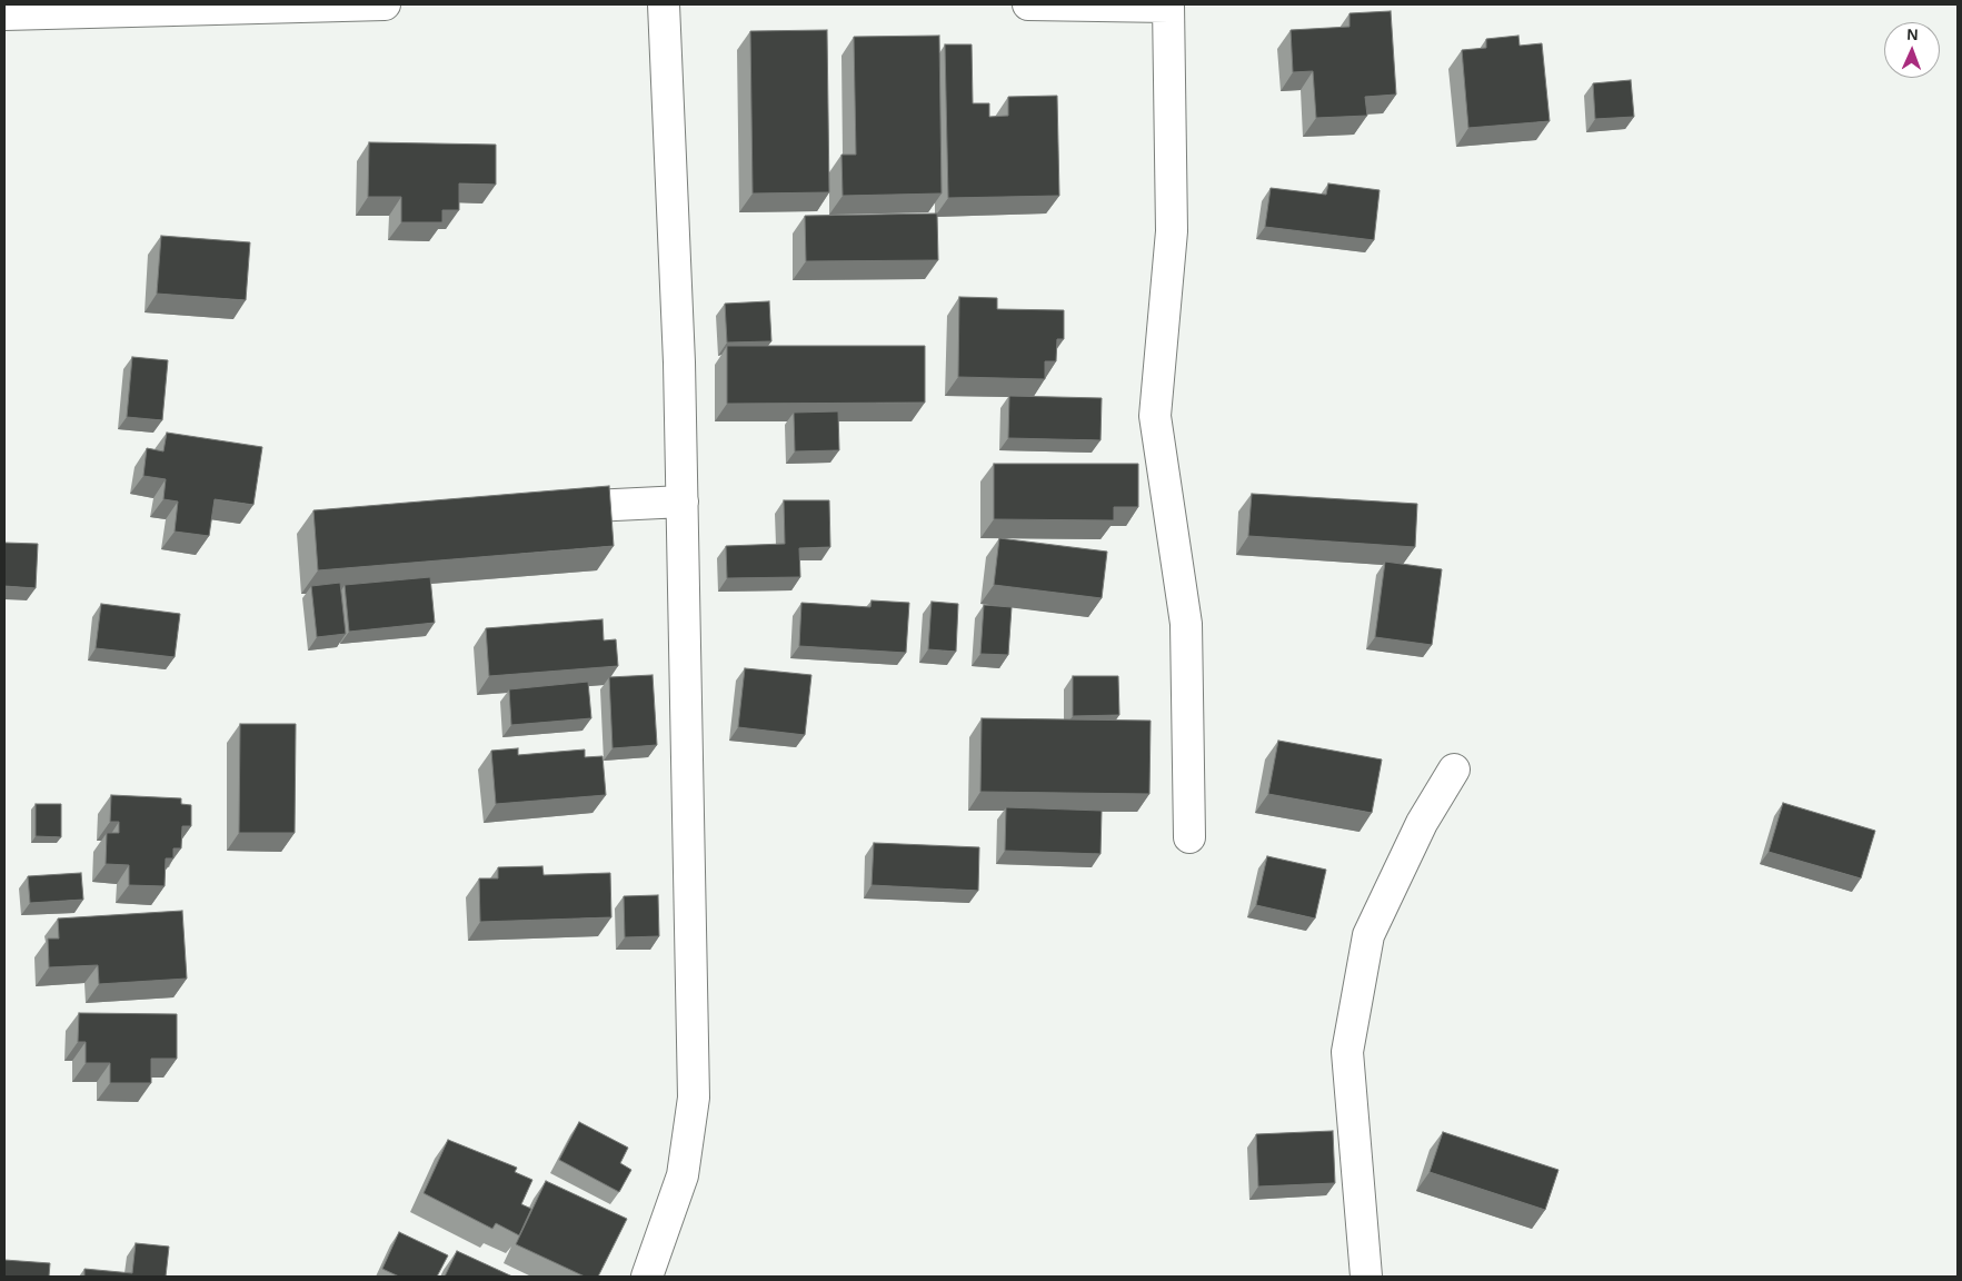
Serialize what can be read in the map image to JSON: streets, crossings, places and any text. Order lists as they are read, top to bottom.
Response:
{
  "north": "top"
}
